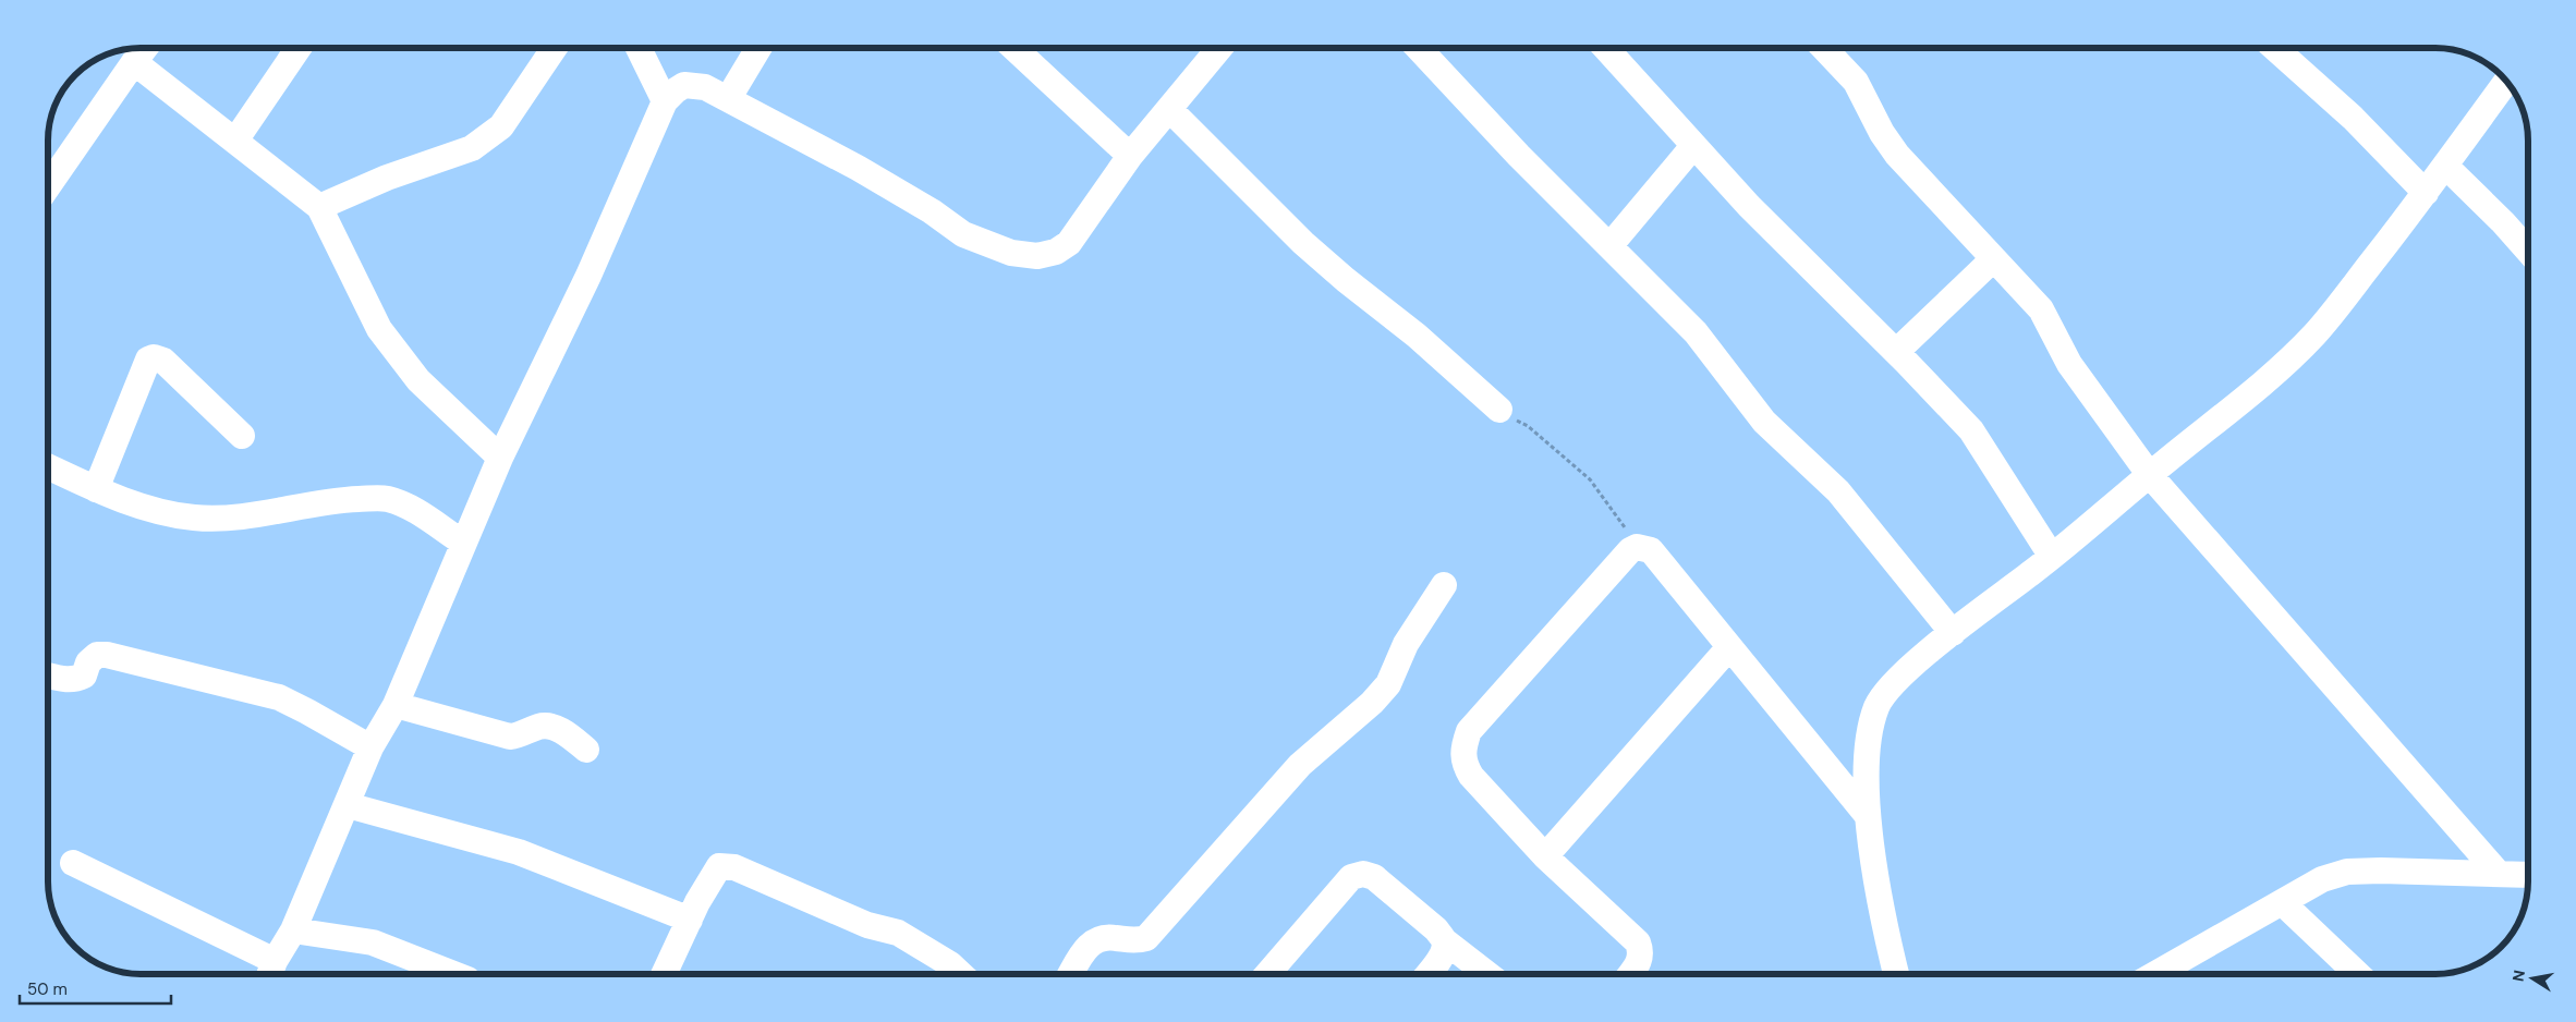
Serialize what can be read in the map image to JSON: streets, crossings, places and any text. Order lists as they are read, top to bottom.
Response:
{
  "scale_bar": "50 m",
  "north": "left"
}
